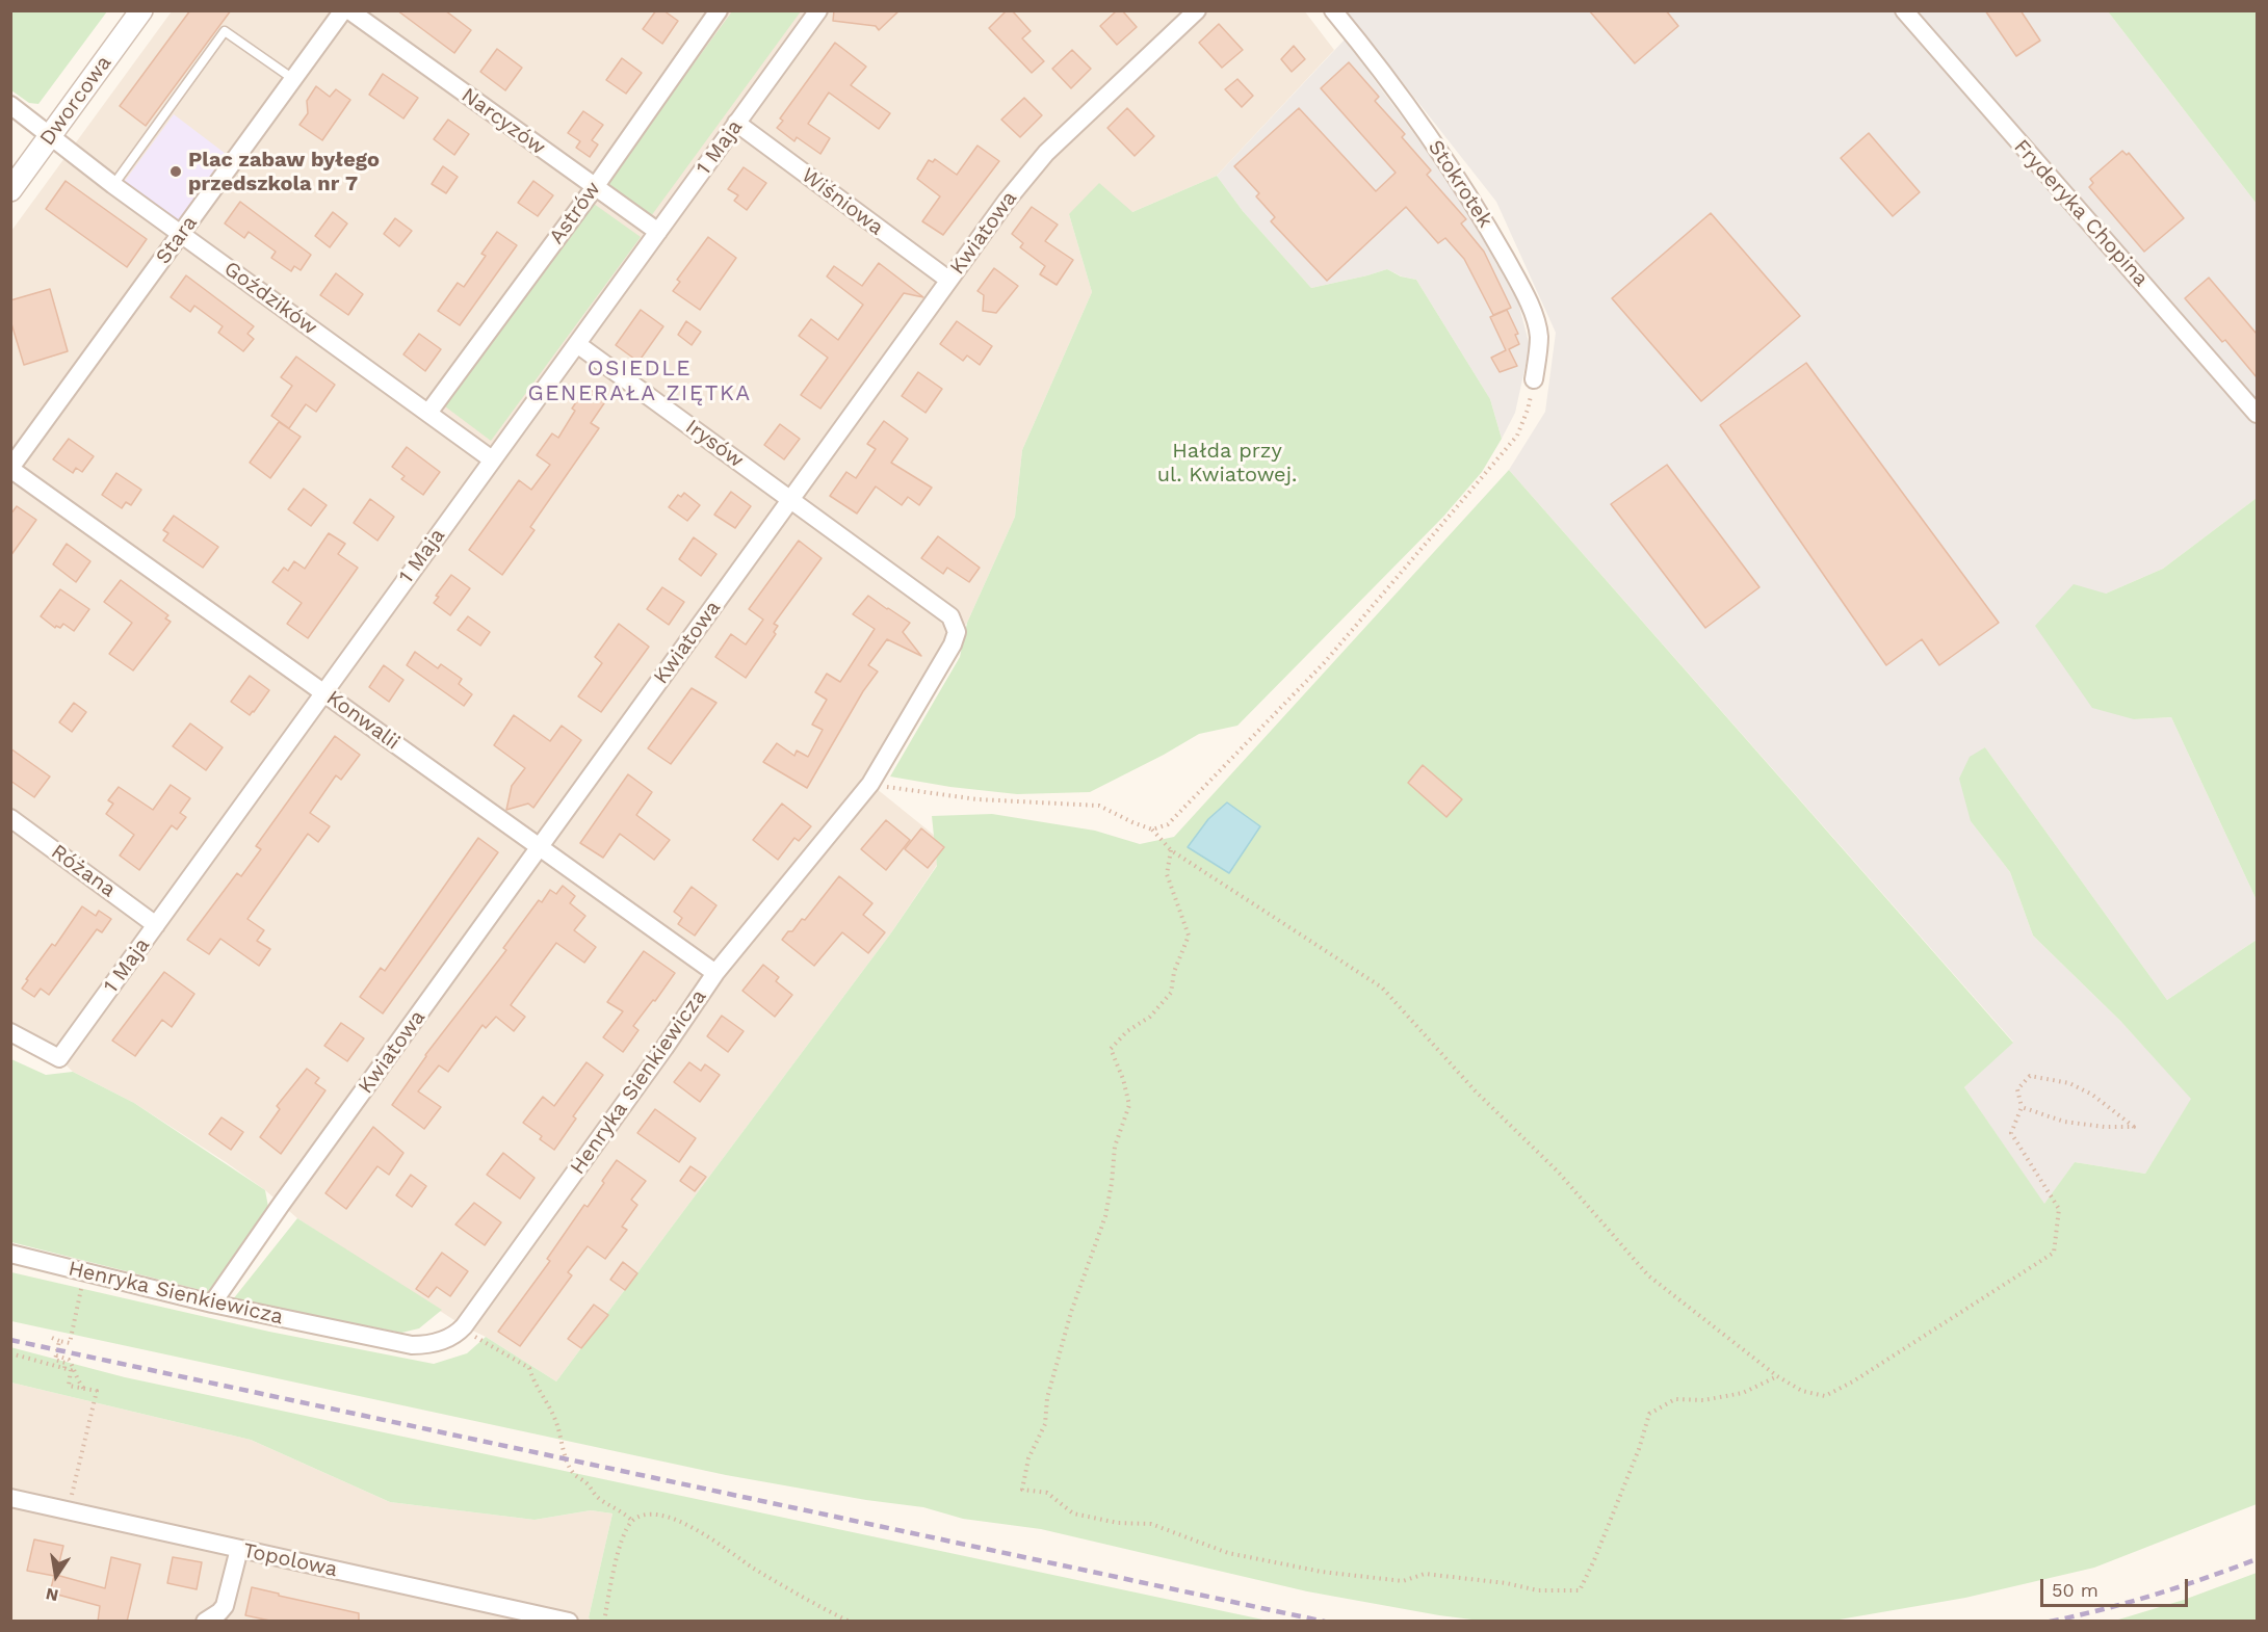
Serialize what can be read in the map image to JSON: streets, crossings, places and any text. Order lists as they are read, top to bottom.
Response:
{
  "streets": {
    "street": [
      "Dworcowa",
      "Narcyzów",
      "1 Maja",
      "Stokrotek",
      "Wiśniowa",
      "Astrów",
      "Fryderyka Chopina",
      "Kwiatowa",
      "Stara",
      "Goździków",
      "Irysów",
      "Konwalii",
      "Różana",
      "Henryka Sienkiewicza",
      "Topolowa"
    ]
  },
  "crossings": [
    ["Dworcowa", "Goździków"],
    ["Narcyzów", "1 Maja"],
    ["Narcyzów", "Astrów"],
    ["1 Maja", "Wiśniowa"],
    ["1 Maja", "Goździków"],
    ["1 Maja", "Irysów"],
    ["1 Maja", "Konwalii"],
    ["1 Maja", "Różana"],
    ["Wiśniowa", "Kwiatowa"],
    ["Astrów", "Goździków"],
    ["Kwiatowa", "Irysów"],
    ["Kwiatowa", "Konwalii"],
    ["Kwiatowa", "Henryka Sienkiewicza"],
    ["Stara", "Goździków"],
    ["Stara", "Konwalii"],
    ["Irysów", "Henryka Sienkiewicza"],
    ["Konwalii", "Henryka Sienkiewicza"]
  ],
  "districts": ["OSIEDLE GENERAŁA ZIĘTKA"],
  "parks": ["Hałda przy ul. Kwiatowej."],
  "places": ["Plac zabaw byłego przedszkola nr 7"],
  "scale_bar": "50 m",
  "north": "bottom"
}
